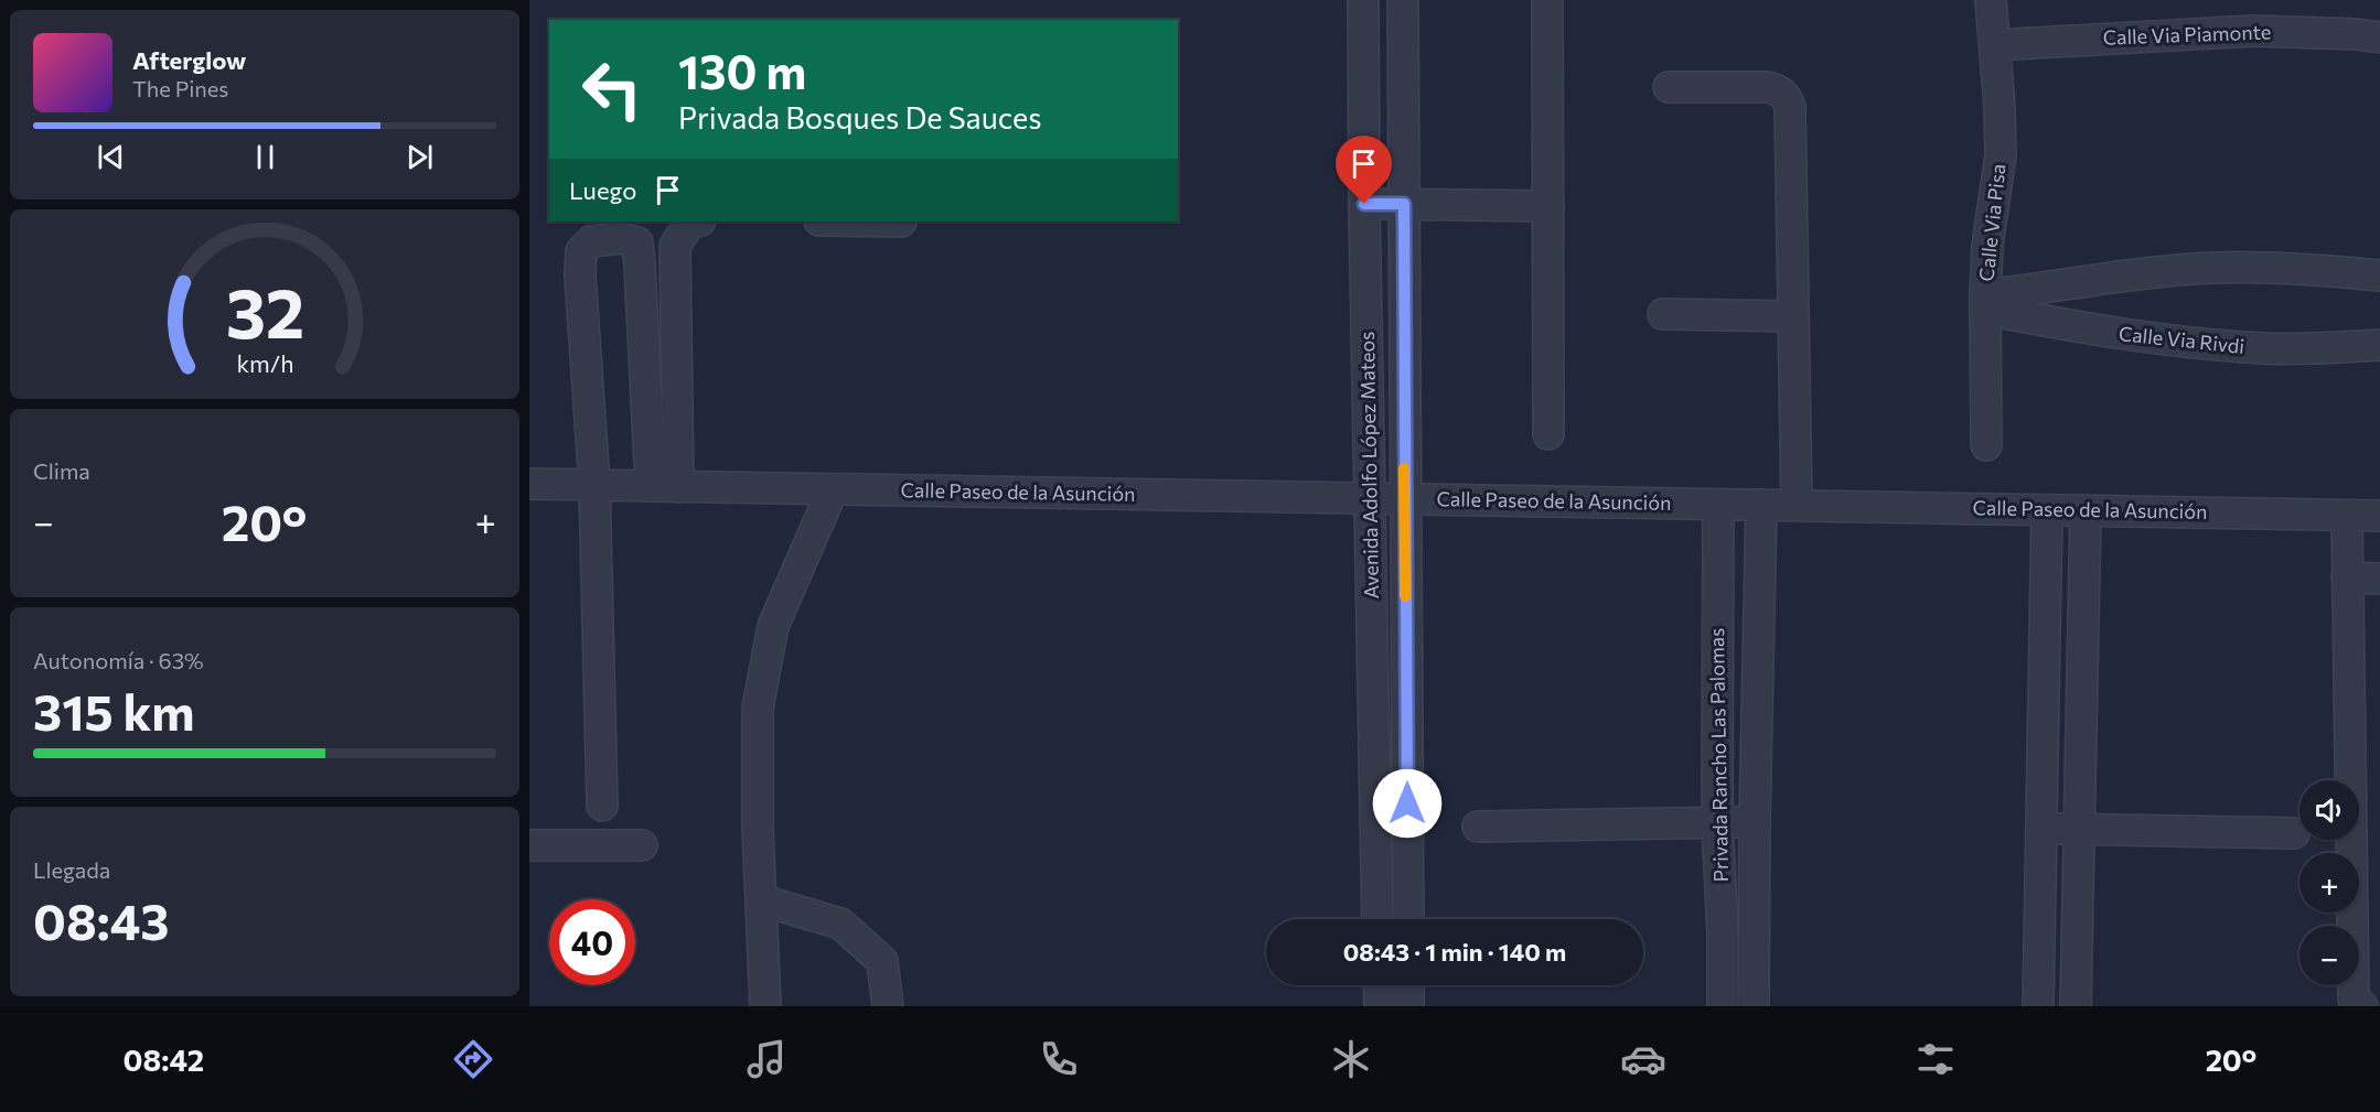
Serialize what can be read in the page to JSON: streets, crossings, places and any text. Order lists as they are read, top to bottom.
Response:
{
  "streets": {
    "street": [
      "Calle Via Piamonte",
      "Calle Via Pisa",
      "Calle Via Rivdi",
      "Avenida Adolfo López Mateos",
      "Calle Paseo de la Asunción",
      "Privada Rancho Las Palomas"
    ]
  },
  "crossings": [
    ["Calle Via Piamonte", "Calle Via Pisa"],
    ["Calle Via Pisa", "Calle Via Rivdi"],
    ["Avenida Adolfo López Mateos", "Calle Paseo de la Asunción"],
    ["Calle Paseo de la Asunción", "Privada Rancho Las Palomas"]
  ],
  "page": {
    "turn": ["130 m", "Privada Bosques De Sauces"],
    "song": ["Afterglow", "The Pines"],
    "then": "Luego",
    "tile": [
      "Clima",
      ["Autonomía · 63%", "315 km"],
      ["Llegada", "08:43"]
    ],
    "heat": ["−", "20°", "+"],
    "map_buttons": ["+", "−"],
    "limit": "40",
    "trip": "08:43 · 1 min · 140 m",
    "tabs": ["08:42", "20°"],
    "gauge": ["32", "km/h"]
  }
}
